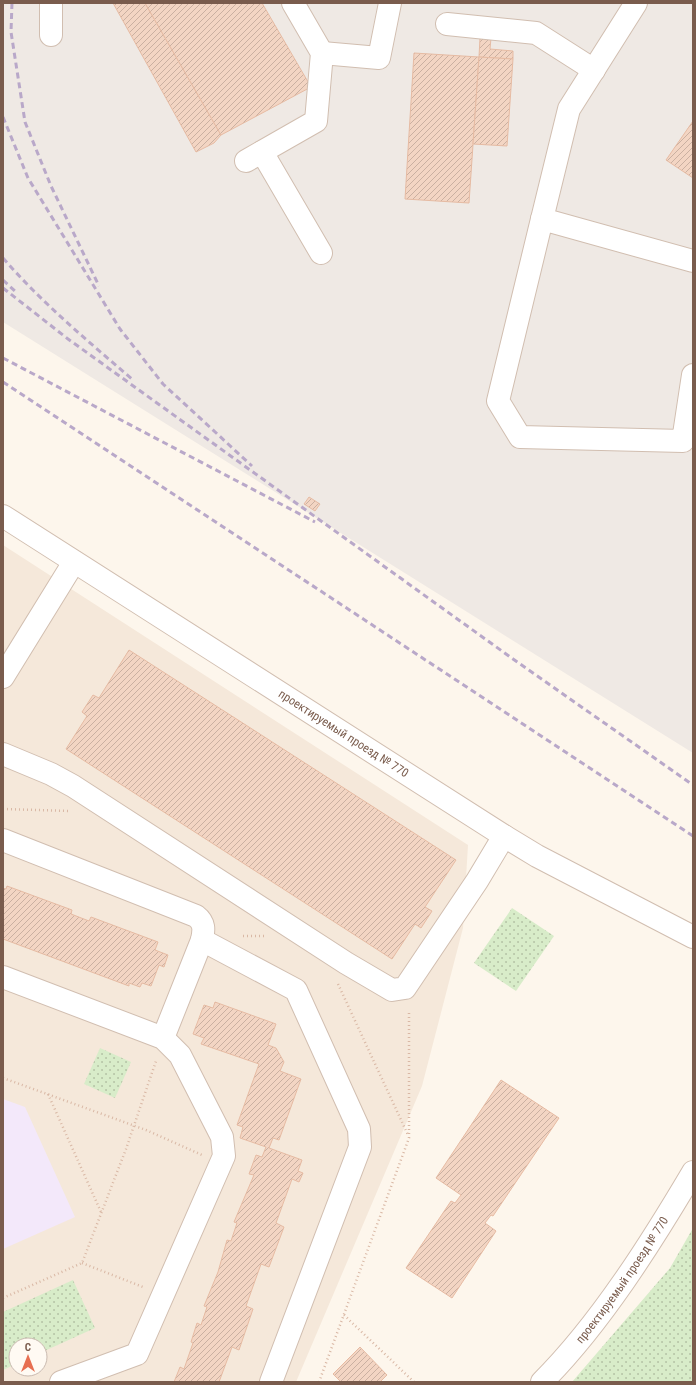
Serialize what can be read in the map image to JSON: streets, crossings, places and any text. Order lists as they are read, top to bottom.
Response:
{
  "streets": {
    "street": ["проектируемый проезд № 770"]
  },
  "north": "top"
}
